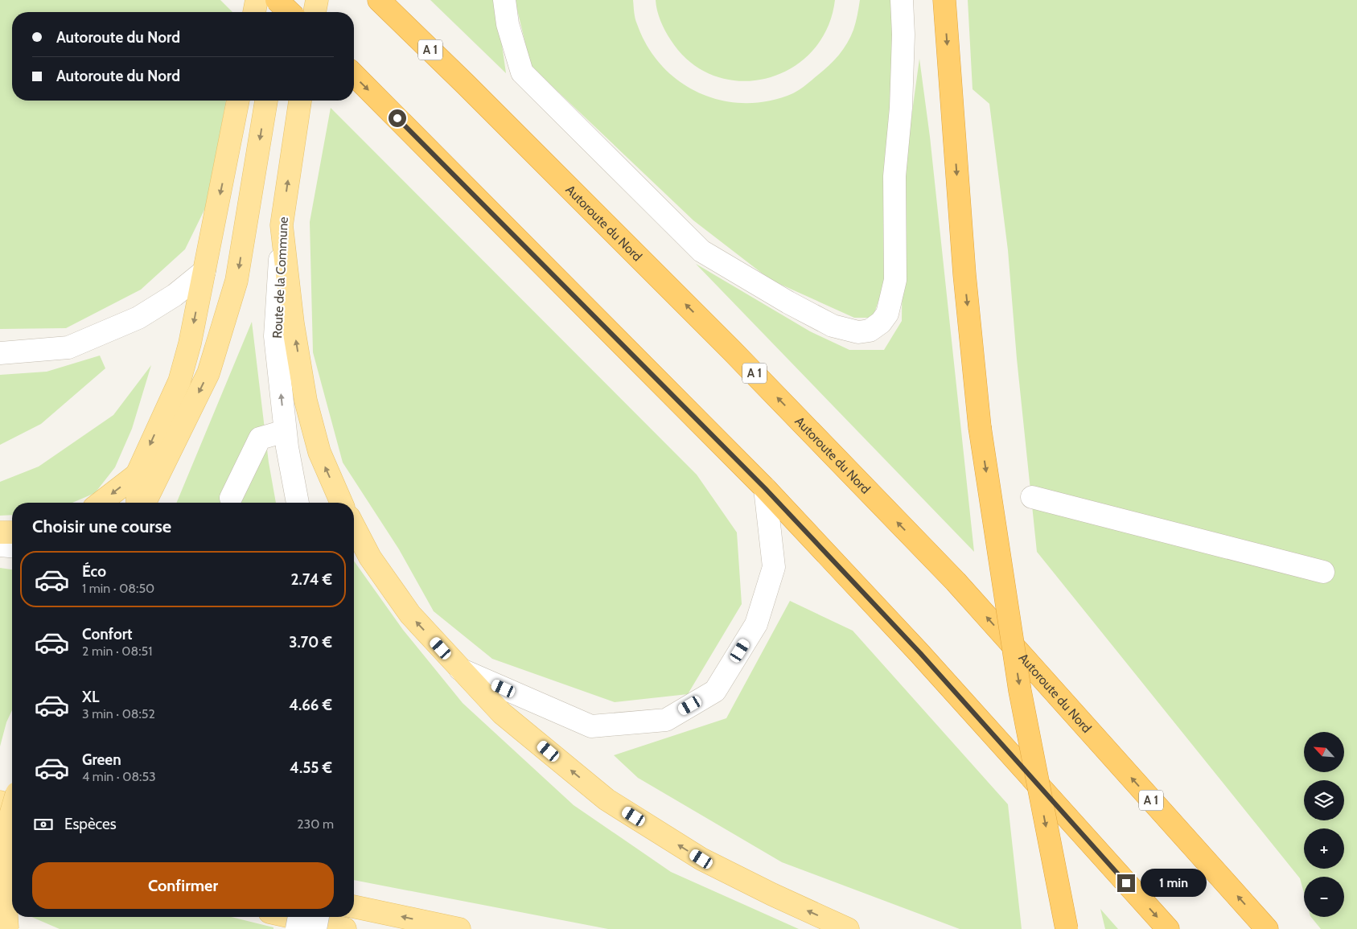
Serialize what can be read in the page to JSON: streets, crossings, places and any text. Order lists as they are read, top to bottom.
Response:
{
  "streets": {
    "highway": ["A 1", "Autoroute du Nord"],
    "main road": ["Route de la Commune"]
  },
  "north": "top left",
  "page": {
    "banner": ["Autoroute du Nord", "Autoroute du Nord"],
    "heading": "Choisir une course",
    "list": [
      {
        "name": "Éco",
        "note": "1 min · 08:50",
        "value": "2.74 €"
      },
      {
        "name": "Confort",
        "note": "2 min · 08:51",
        "value": "3.70 €"
      },
      {
        "name": "XL",
        "note": "3 min · 08:52",
        "value": "4.66 €"
      },
      {
        "name": "Green",
        "note": "4 min · 08:53",
        "value": "4.55 €"
      }
    ],
    "map_buttons": ["+", "−"],
    "pay": ["Espèces", "230 m"],
    "buttons": "Confirmer",
    "bubble": "1 min"
  }
}
